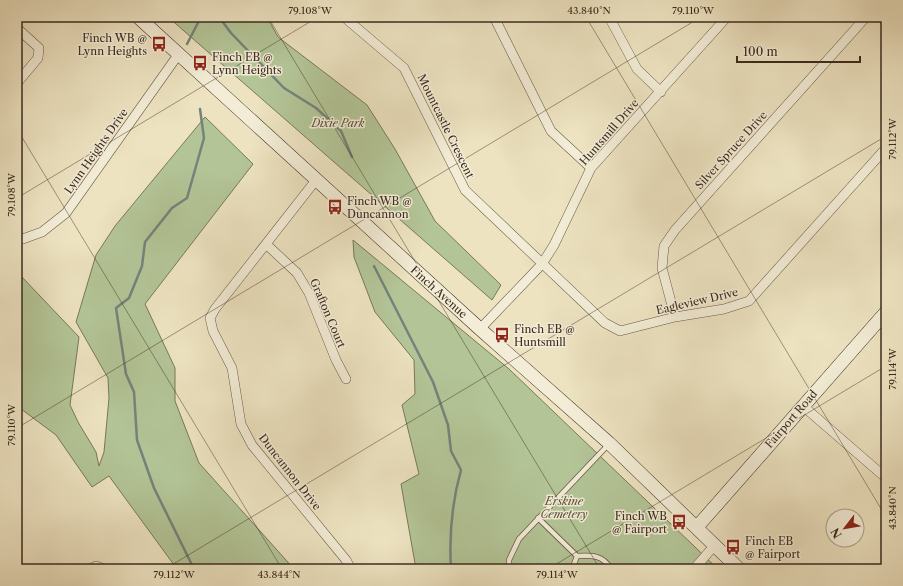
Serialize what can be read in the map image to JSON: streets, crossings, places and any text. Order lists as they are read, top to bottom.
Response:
{
  "streets": {
    "main road": ["Finch Avenue", "Fairport Road"],
    "street": [
      "Mountcastle Crescent",
      "Huntsmill Drive",
      "Silver Spruce Drive",
      "Lynn Heights Drive",
      "Eagleview Drive",
      "Grafton Court",
      "Duncannon Drive"
    ]
  },
  "crossings": [
    ["Mountcastle Crescent", "Huntsmill Drive"],
    ["Mountcastle Crescent", "Eagleview Drive"],
    ["Huntsmill Drive", "Finch Avenue"],
    ["Huntsmill Drive", "Eagleview Drive"],
    ["Silver Spruce Drive", "Eagleview Drive"],
    ["Lynn Heights Drive", "Finch Avenue"],
    ["Finch Avenue", "Fairport Road"],
    ["Finch Avenue", "Duncannon Drive"],
    ["Grafton Court", "Duncannon Drive"]
  ],
  "parks": ["Dixie Park", "Erskine Cemetery"],
  "places": {
    "bus stop": [
      "Finch WB @ Lynn Heights",
      "Finch EB @ Lynn Heights",
      "Finch WB @ Duncannon",
      "Finch EB @ Huntsmill",
      "Finch WB @ Fairport",
      "Finch EB @ Fairport"
    ]
  },
  "scale_bar": "100 m",
  "north": "bottom left",
  "coordinates": [
    "79.108°W",
    "43.840°N",
    "79.110°W",
    "79.112°W",
    "79.114°W",
    "43.844°N"
  ]
}
